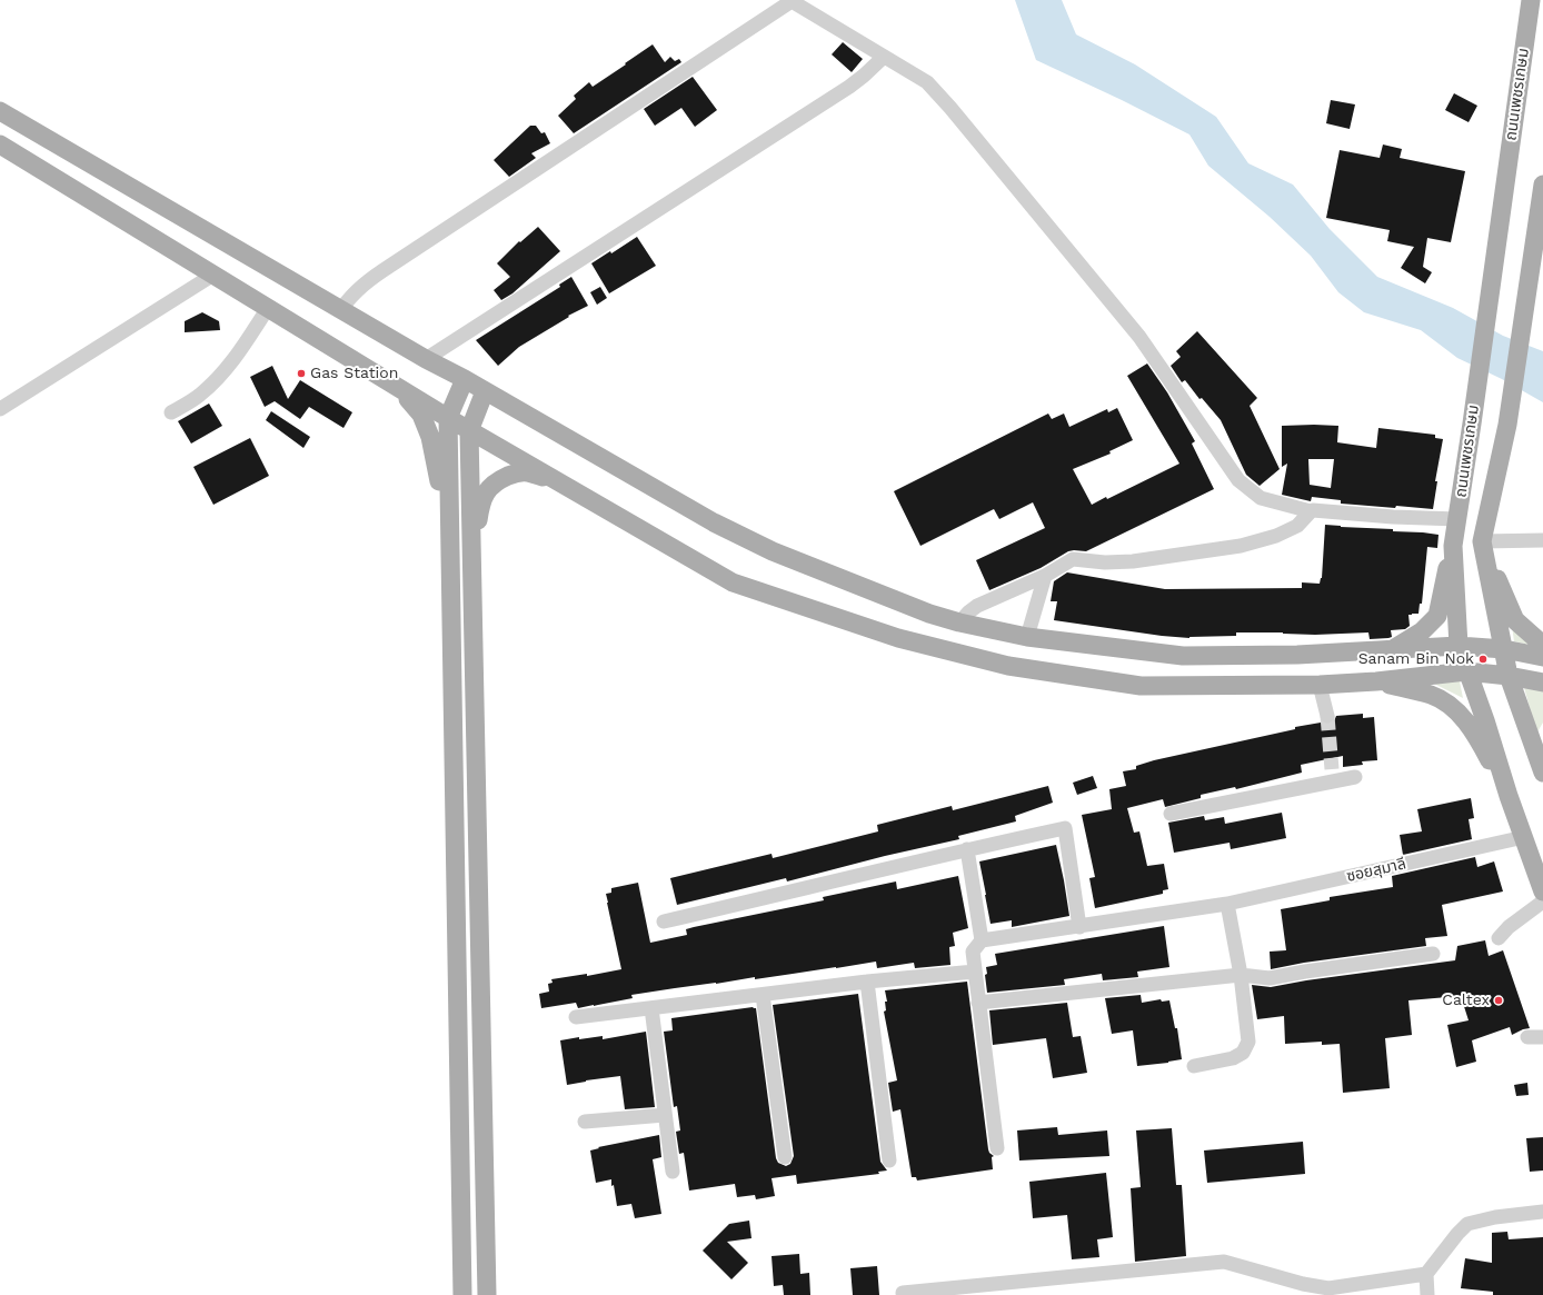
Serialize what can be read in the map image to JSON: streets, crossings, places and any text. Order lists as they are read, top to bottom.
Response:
{
  "streets": {
    "main road": ["ถนนเพชรเกษม"],
    "street": ["ซอยสุมาลี"]
  },
  "crossings": [
    ["ถนนเพชรเกษม", "ซอยสุมาลี"]
  ],
  "places": ["Gas Station", "Sanam Bin Nok", "Caltex"]
}
